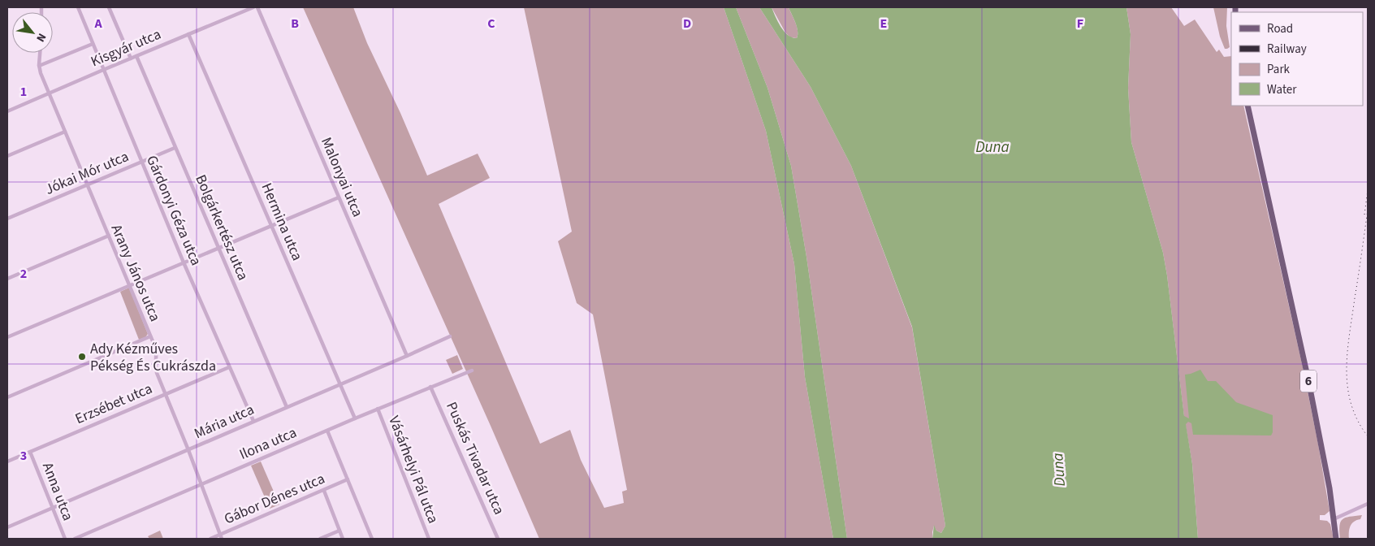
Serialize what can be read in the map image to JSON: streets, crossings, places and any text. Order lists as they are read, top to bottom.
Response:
{
  "streets": {
    "main road": ["6"],
    "street": [
      "Kisgyár utca",
      "Jókai Mór utca",
      "Malonyai utca",
      "Gárdonyi Géza utca",
      "Hermina utca",
      "Bolgárkertész utca",
      "Arany János utca",
      "Erzsébet utca",
      "Mária utca",
      "Ilona utca",
      "Puskás Tivadar utca",
      "Vásárhelyi Pál utca",
      "Anna utca",
      "Gábor Dénes utca"
    ]
  },
  "crossings": [
    ["Kisgyár utca", "Gárdonyi Géza utca"],
    ["Kisgyár utca", "Hermina utca"],
    ["Kisgyár utca", "Bolgárkertész utca"],
    ["Kisgyár utca", "Arany János utca"],
    ["Jókai Mór utca", "Gárdonyi Géza utca"],
    ["Jókai Mór utca", "Bolgárkertész utca"],
    ["Jókai Mór utca", "Arany János utca"],
    ["Malonyai utca", "Mária utca"],
    ["Gárdonyi Géza utca", "Erzsébet utca"],
    ["Gárdonyi Géza utca", "Mária utca"],
    ["Hermina utca", "Mária utca"],
    ["Hermina utca", "Ilona utca"],
    ["Bolgárkertész utca", "Mária utca"],
    ["Arany János utca", "Erzsébet utca"],
    ["Arany János utca", "Mária utca"],
    ["Arany János utca", "Ilona utca"],
    ["Arany János utca", "Gábor Dénes utca"],
    ["Erzsébet utca", "Anna utca"],
    ["Mária utca", "Anna utca"],
    ["Ilona utca", "Puskás Tivadar utca"],
    ["Ilona utca", "Vásárhelyi Pál utca"]
  ],
  "water": ["Duna"],
  "places": ["Ady Kézműves Pékség És Cukrászda"],
  "legend": [
    "Road",
    "Railway",
    "Park",
    "Water"
  ],
  "north": "bottom right",
  "grid": {
    "columns": [
      "A",
      "B",
      "C",
      "D",
      "E",
      "F"
    ],
    "rows": ["1", "2", "3"]
  }
}
